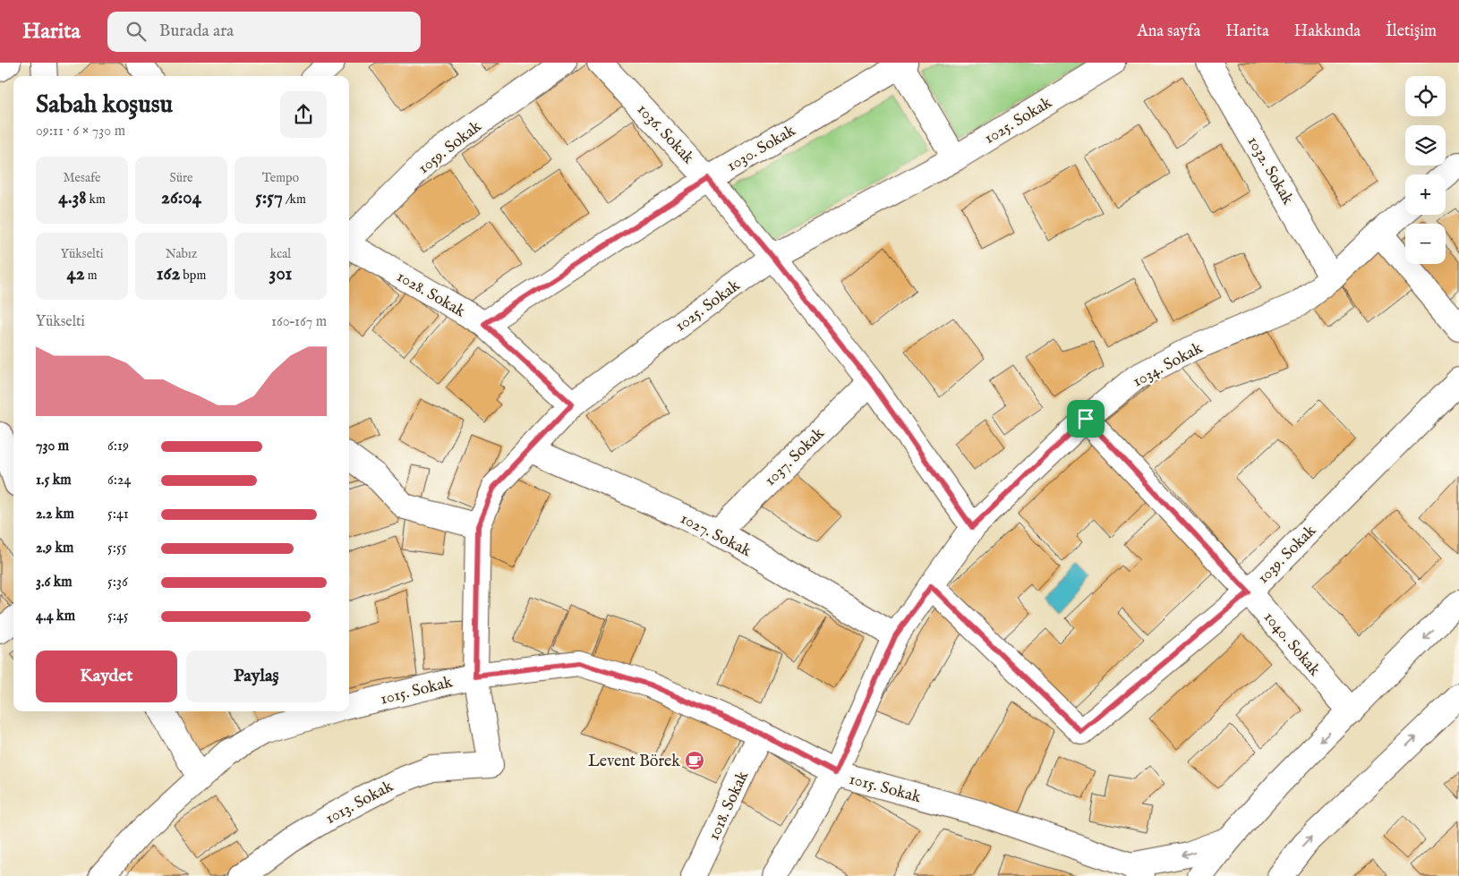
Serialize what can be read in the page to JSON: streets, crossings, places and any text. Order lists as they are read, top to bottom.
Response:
{
  "streets": {
    "street": [
      "1025. Sokak",
      "1036. Sokak",
      "1059. Sokak",
      "1030. Sokak",
      "1032. Sokak",
      "1028. Sokak",
      "1034. Sokak",
      "1037. Sokak",
      "1027. Sokak",
      "1039. Sokak",
      "1040. Sokak",
      "1015. Sokak",
      "1013. Sokak",
      "1018. Sokak"
    ]
  },
  "crossings": [
    ["1025. Sokak", "1036. Sokak"],
    ["1025. Sokak", "1028. Sokak"],
    ["1025. Sokak", "1027. Sokak"],
    ["1025. Sokak", "1015. Sokak"],
    ["1025. Sokak", "1013. Sokak"],
    ["1036. Sokak", "1030. Sokak"],
    ["1036. Sokak", "1034. Sokak"],
    ["1036. Sokak", "1037. Sokak"],
    ["1030. Sokak", "1028. Sokak"],
    ["1032. Sokak", "1034. Sokak"],
    ["1034. Sokak", "1027. Sokak"],
    ["1034. Sokak", "1039. Sokak"],
    ["1034. Sokak", "1040. Sokak"],
    ["1034. Sokak", "1015. Sokak"],
    ["1037. Sokak", "1027. Sokak"],
    ["1039. Sokak", "1040. Sokak"],
    ["1015. Sokak", "1018. Sokak"]
  ],
  "places": {
    "cafe": ["Levent Börek"]
  },
  "page": {
    "header": "Harita",
    "search": "Burada ara",
    "nav": [
      "Ana sayfa",
      "Harita",
      "Hakkında",
      "İletişim"
    ],
    "map_buttons": ["+", "−"],
    "heading": ["Sabah koşusu", "09:11 · 6 × 730 m"],
    "stats": [
      ["Mesafe", "4.38 km"],
      ["Süre", "26:04"],
      ["Tempo", "5:57 /km"],
      ["Yükselti", "42 m"],
      ["Nabız", "162 bpm"],
      ["kcal", "301"]
    ],
    "chart": ["Yükselti", "160–167 m"],
    "list": [
      {
        "name": "730 m",
        "note": "6:19"
      },
      {
        "name": "1.5 km",
        "note": "6:24"
      },
      {
        "name": "2.2 km",
        "note": "5:41"
      },
      {
        "name": "2.9 km",
        "note": "5:55"
      },
      {
        "name": "3.6 km",
        "note": "5:36"
      },
      {
        "name": "4.4 km",
        "note": "5:45"
      }
    ],
    "buttons": ["Kaydet", "Paylaş"]
  }
}
